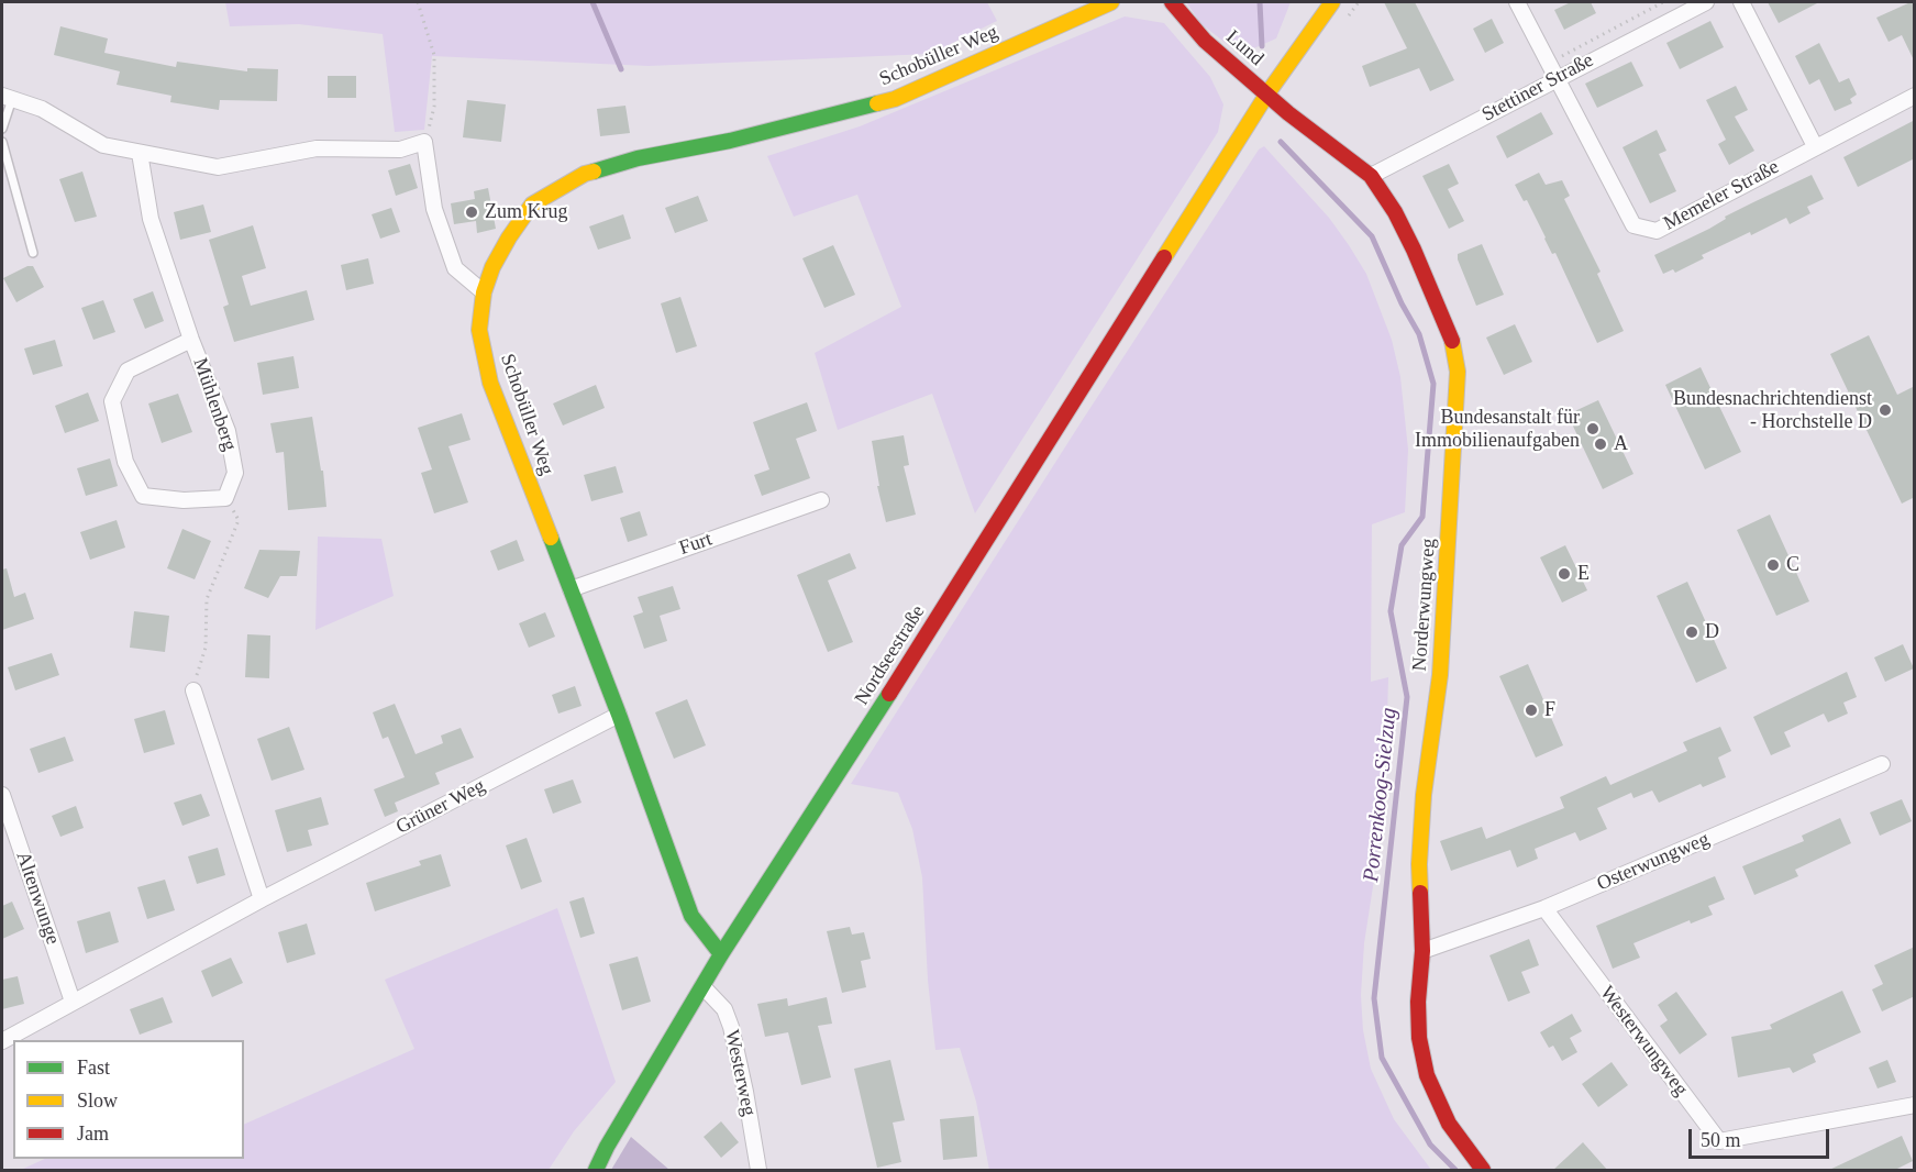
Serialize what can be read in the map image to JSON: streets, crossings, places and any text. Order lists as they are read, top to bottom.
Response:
{
  "streets": {
    "street": [
      "Lund",
      "Schobüller Weg",
      "Stettiner Straße",
      "Memeler Straße",
      "Mühlenberg",
      "Furt",
      "Norderwungweg",
      "Nordseestraße",
      "Grüner Weg",
      "Osterwungweg",
      "Altenwunge",
      "Westerwungweg",
      "Westerweg"
    ]
  },
  "crossings": [
    ["Lund", "Norderwungweg"],
    ["Lund", "Nordseestraße"],
    ["Schobüller Weg", "Furt"],
    ["Schobüller Weg", "Nordseestraße"],
    ["Schobüller Weg", "Grüner Weg"],
    ["Stettiner Straße", "Memeler Straße"],
    ["Stettiner Straße", "Norderwungweg"],
    ["Norderwungweg", "Nordseestraße"],
    ["Norderwungweg", "Osterwungweg"],
    ["Nordseestraße", "Westerweg"],
    ["Grüner Weg", "Altenwunge"],
    ["Osterwungweg", "Westerwungweg"]
  ],
  "water": ["Porrenkoog-Sielzug"],
  "places": [
    "Zum Krug",
    "Bundesnachrichtendienst - Horchstelle D",
    "Bundesanstalt für Immobilienaufgaben",
    "A",
    "C",
    "E",
    "D",
    "F"
  ],
  "legend": ["Fast", "Slow", "Jam"],
  "scale_bar": "50 m"
}
